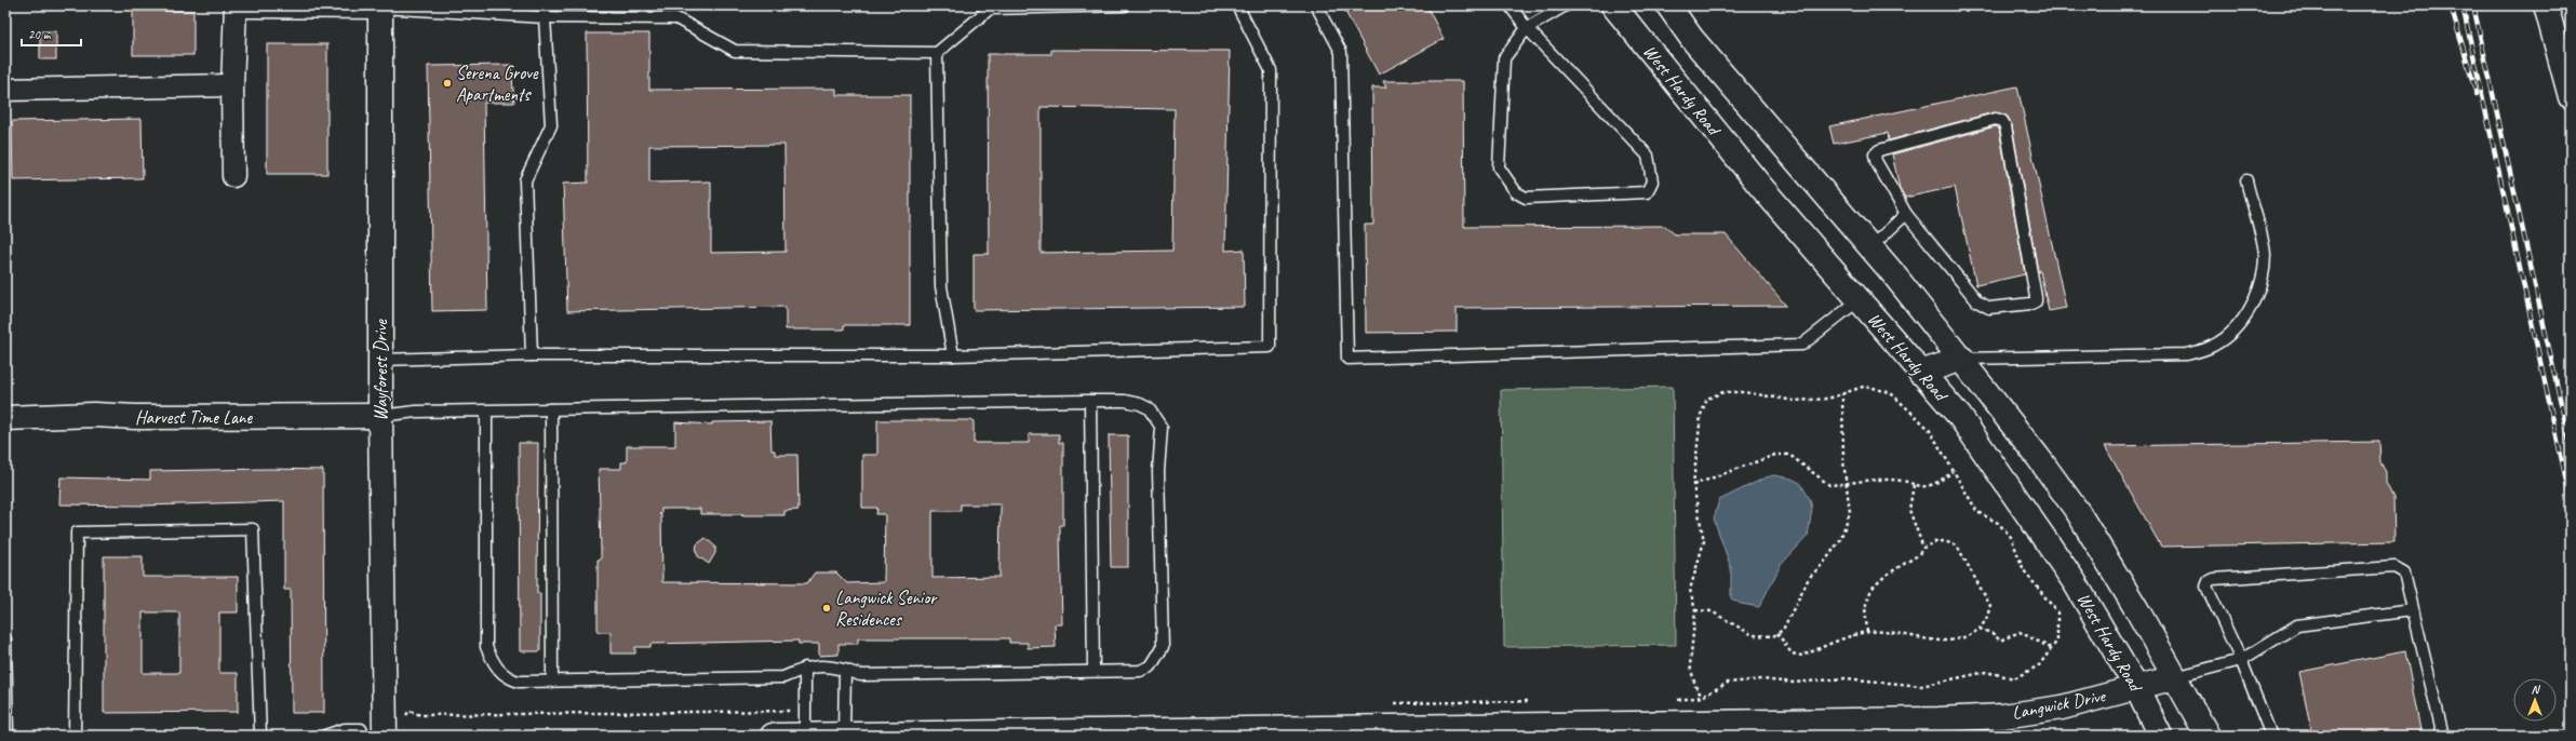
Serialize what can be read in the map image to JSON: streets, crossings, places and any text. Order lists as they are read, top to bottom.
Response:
{
  "streets": {
    "street": [
      "West Hardy Road",
      "Wayforest Drive",
      "Harvest Time Lane",
      "Langwick Drive"
    ]
  },
  "crossings": [
    ["West Hardy Road", "Langwick Drive"],
    ["Wayforest Drive", "Harvest Time Lane"]
  ],
  "places": ["Serena Grove Apartments", "Langwick Senior Residences"],
  "scale_bar": "20 m",
  "north": "top"
}
